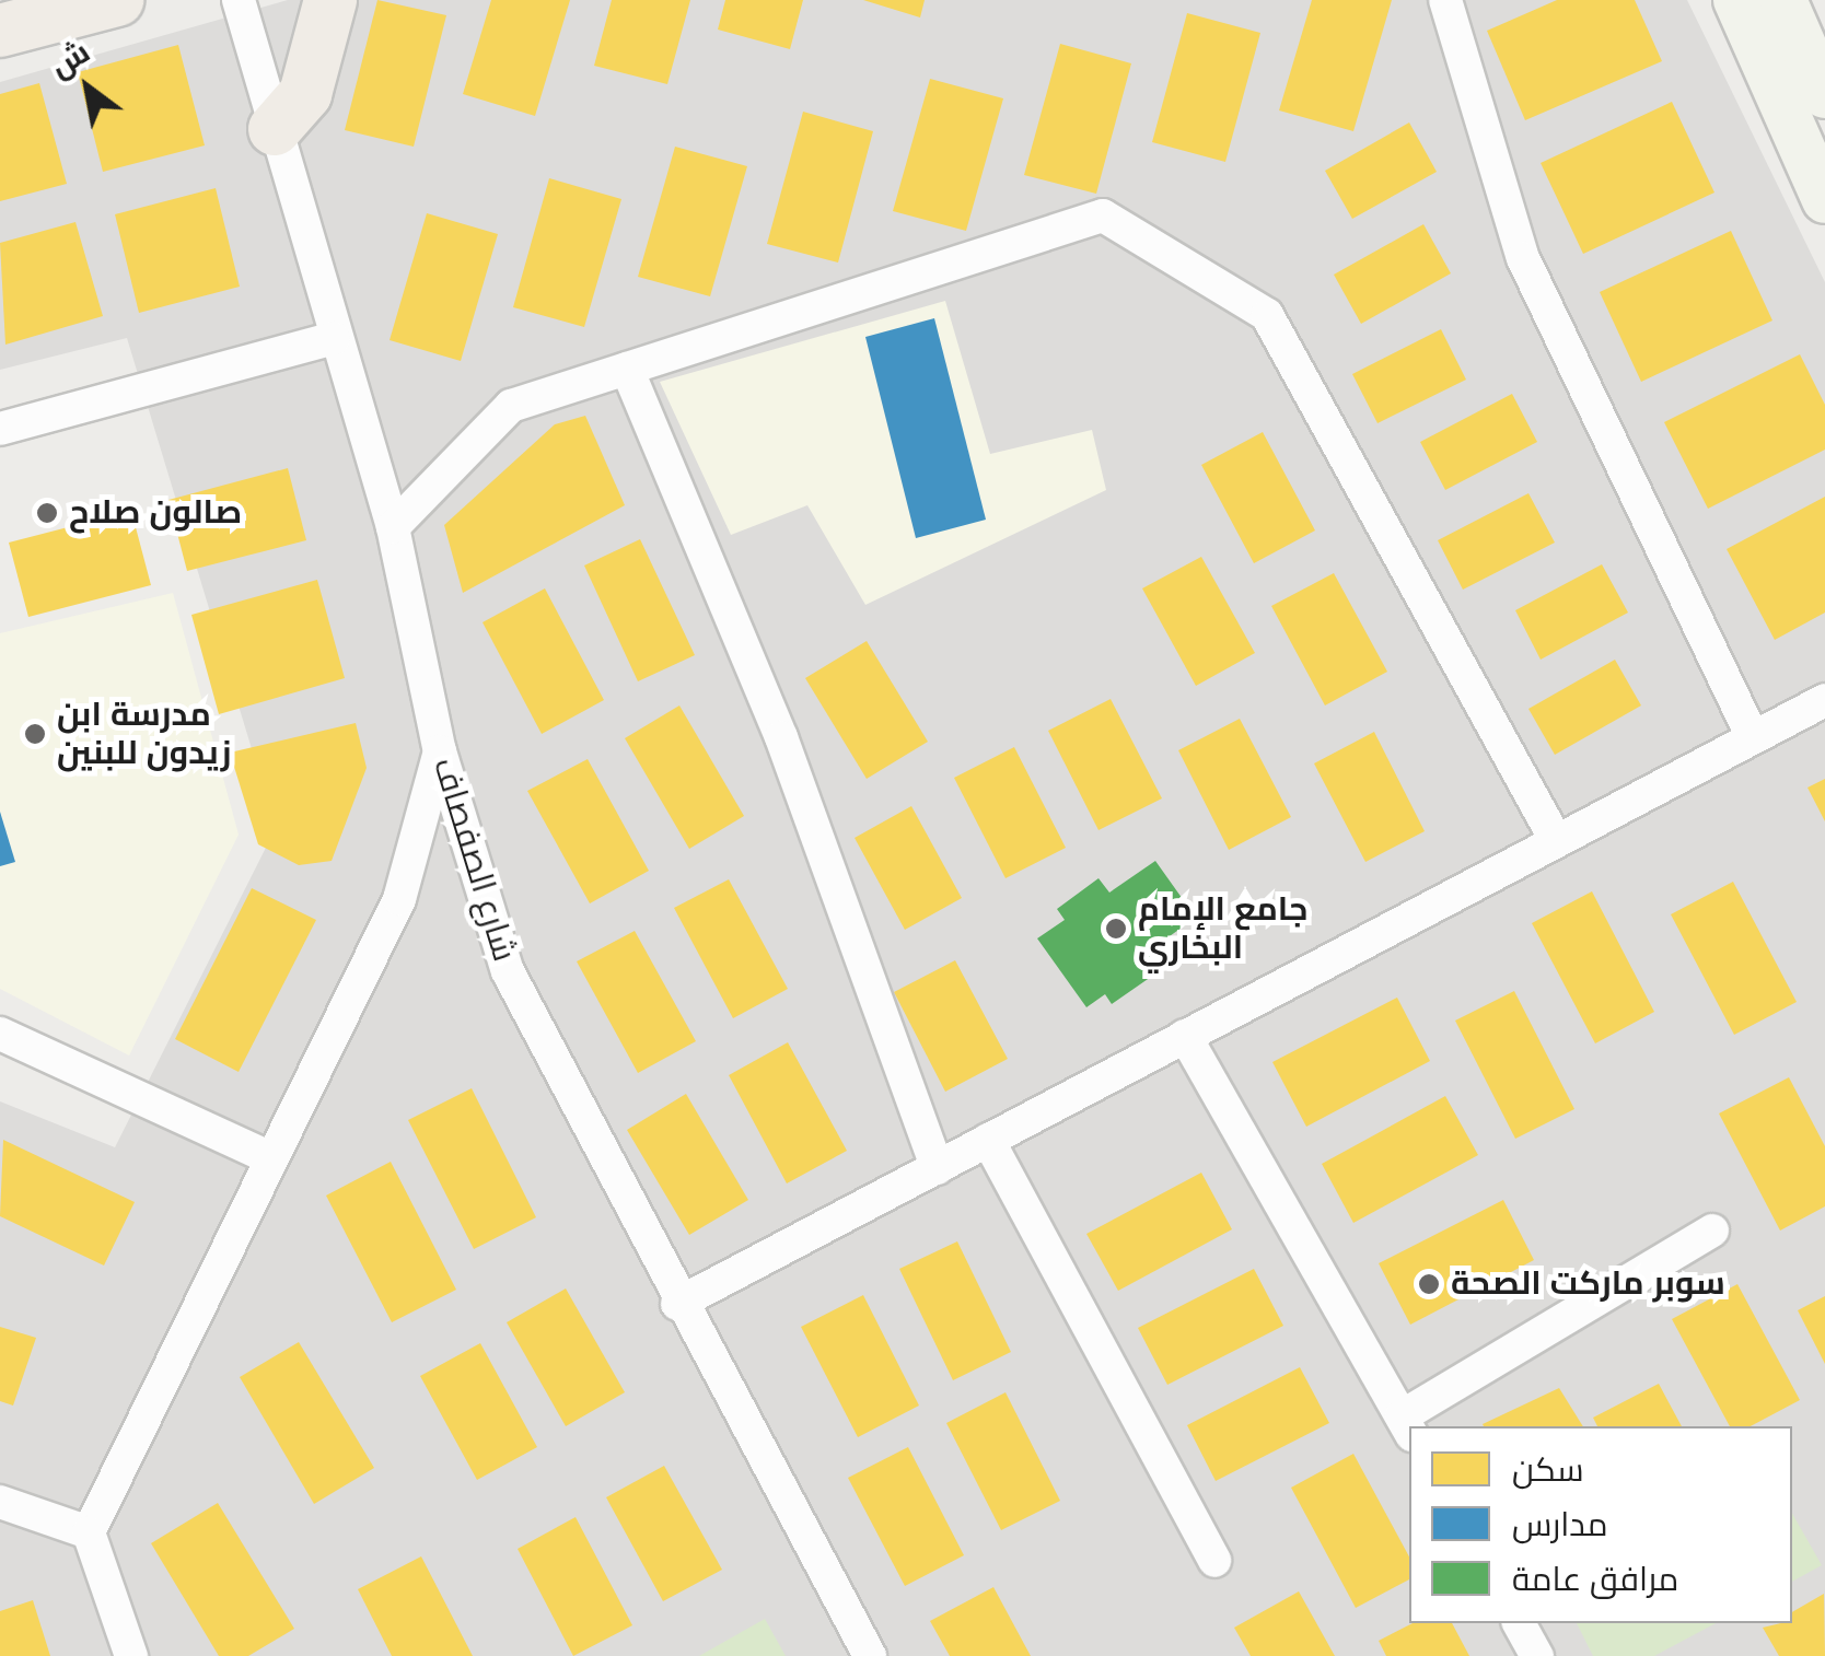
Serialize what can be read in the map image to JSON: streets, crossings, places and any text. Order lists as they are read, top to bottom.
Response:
{
  "streets": {
    "street": ["شارع الصفصاف"]
  },
  "places": [
    "صالون صلاح",
    "مدرسة ابن زيدون للبنين",
    "جامع الإمام البخاري",
    "سوبر ماركت الصحة"
  ],
  "legend": ["سكن", "مدارس", "مرافق عامة"],
  "north": "top left"
}
